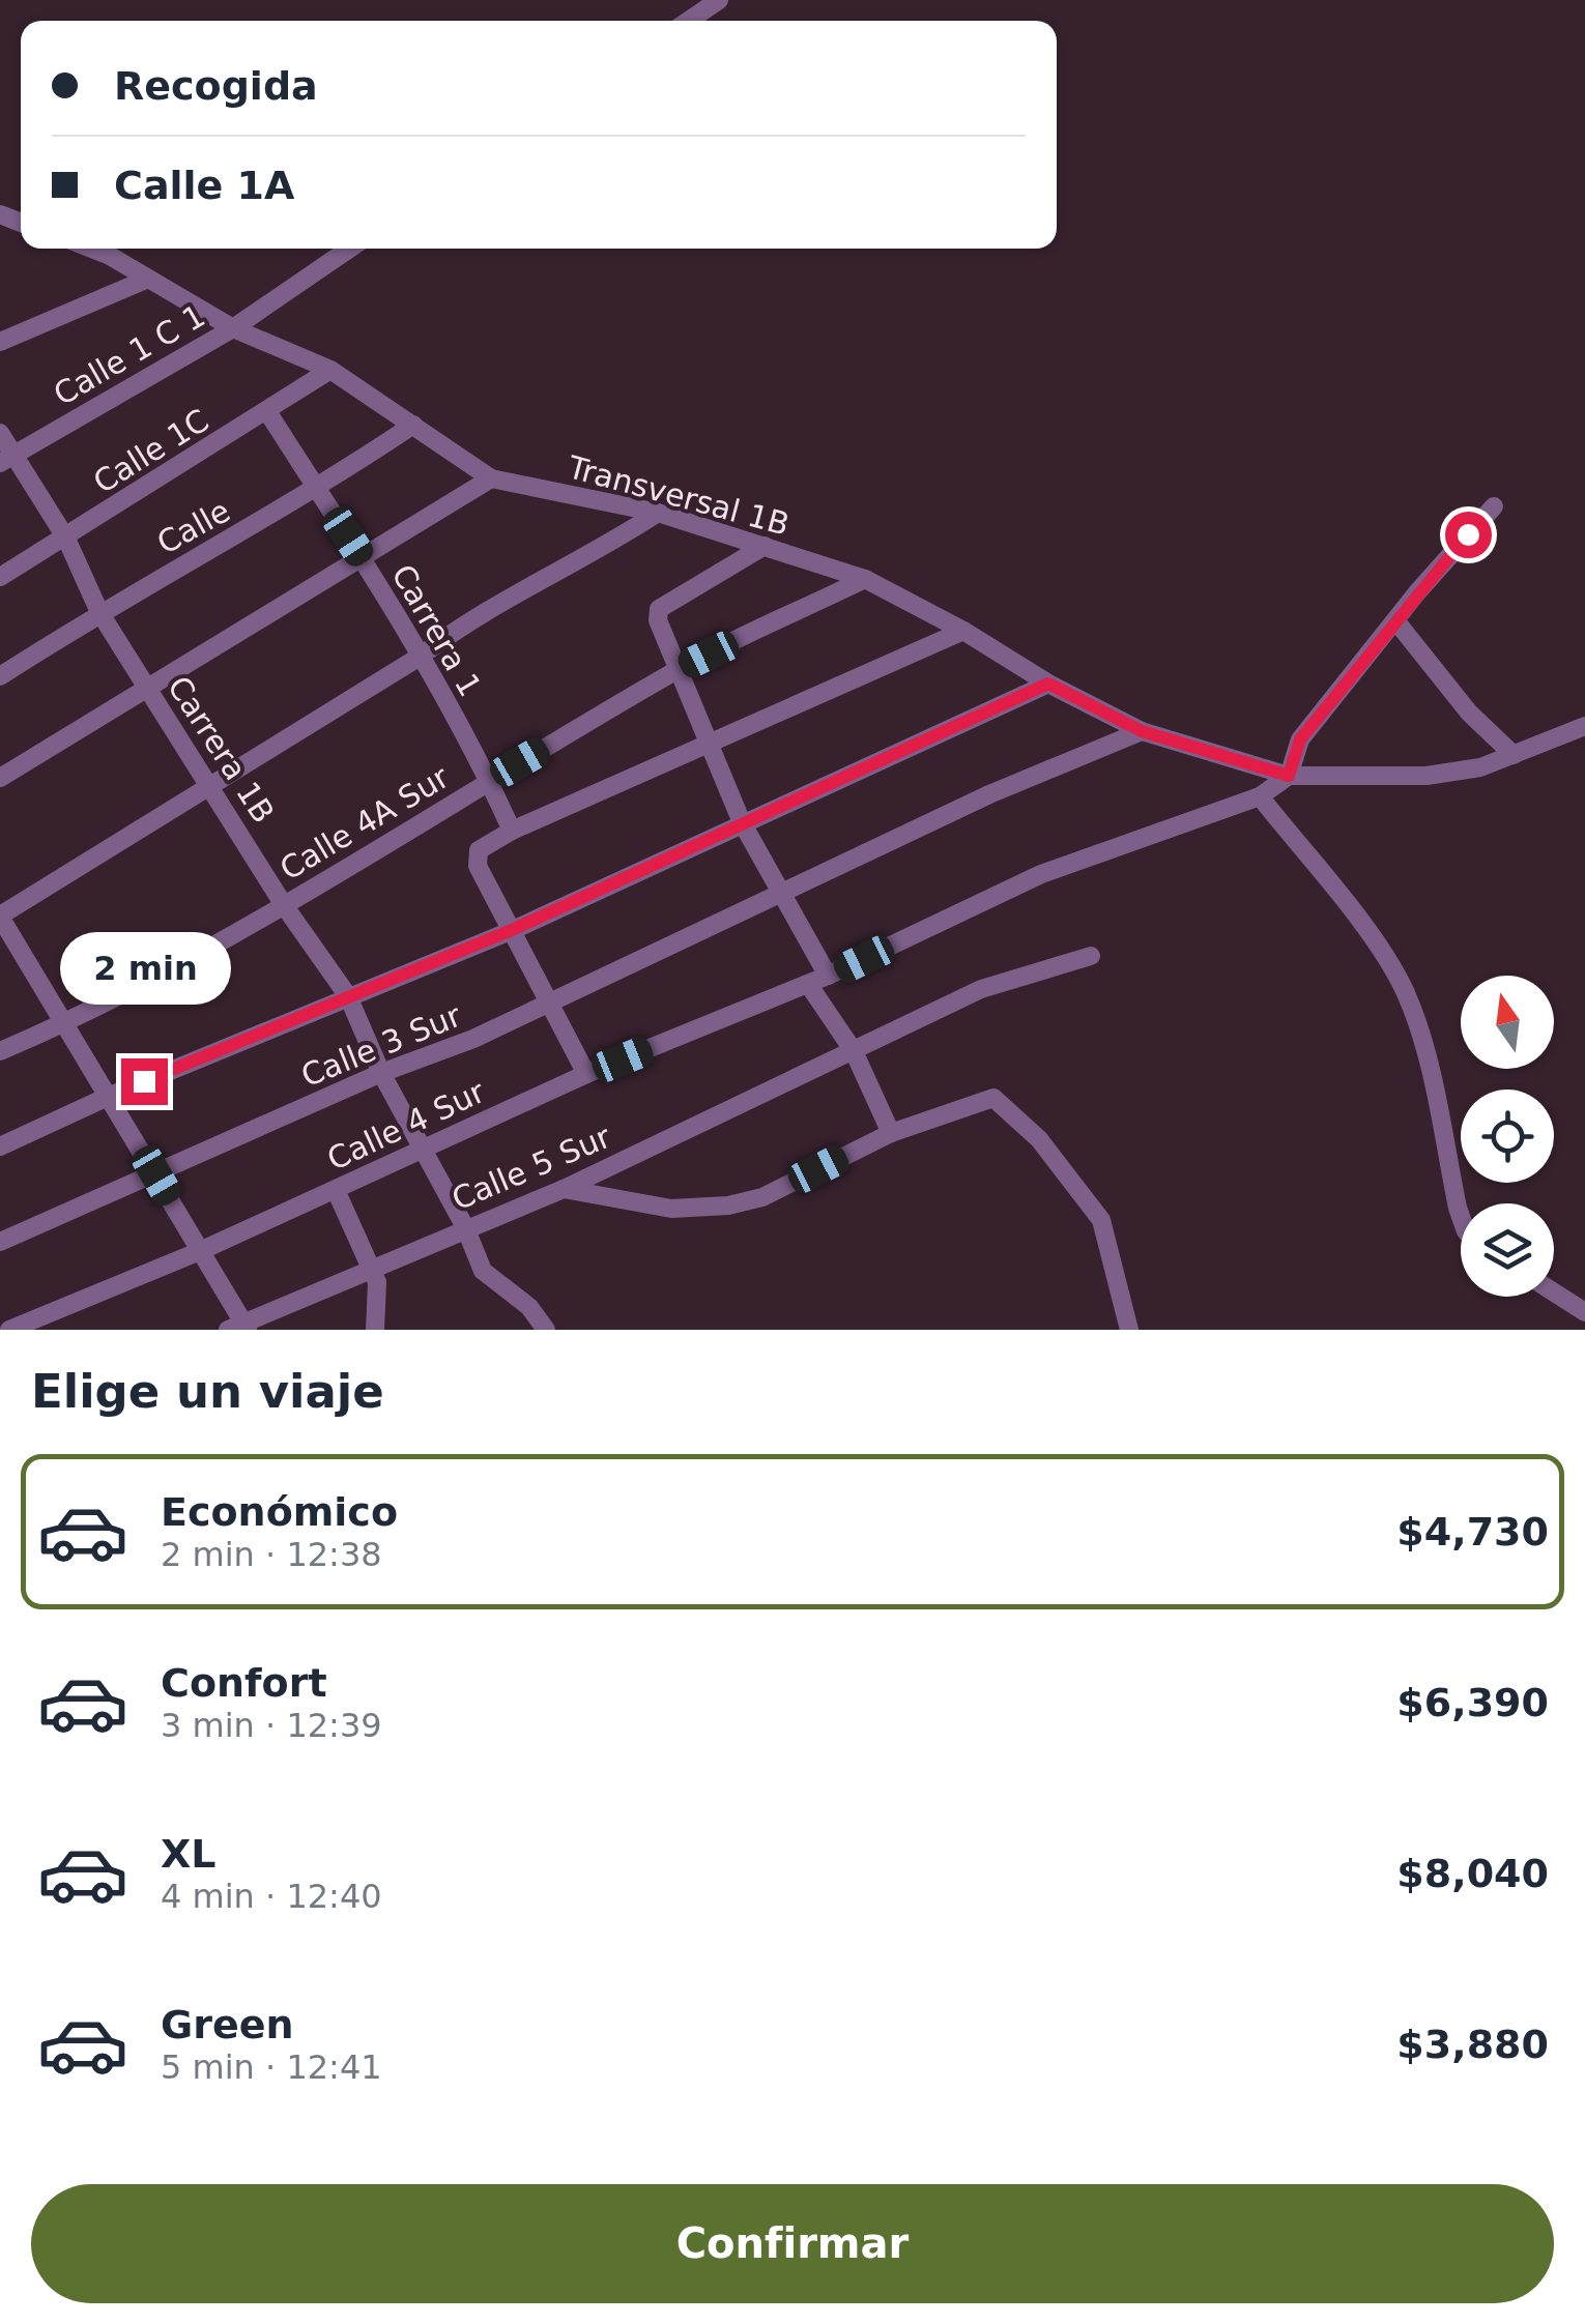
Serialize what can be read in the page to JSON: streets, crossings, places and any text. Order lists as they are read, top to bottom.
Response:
{
  "streets": {
    "street": [
      "Calle 1 C 1",
      "Calle 1C",
      "Transversal 1B",
      "Calle",
      "Carrera 1",
      "Carrera 1B",
      "Calle 4A Sur",
      "Calle 3 Sur",
      "Calle 4 Sur",
      "Calle 5 Sur"
    ]
  },
  "crossings": [
    ["Calle 1 C 1", "Transversal 1B"],
    ["Calle 1 C 1", "Carrera 1B"],
    ["Calle 1C", "Transversal 1B"],
    ["Calle 1C", "Carrera 1"],
    ["Calle 1C", "Carrera 1B"],
    ["Transversal 1B", "Calle"],
    ["Transversal 1B", "Calle 4A Sur"],
    ["Transversal 1B", "Calle 3 Sur"],
    ["Transversal 1B", "Calle 4 Sur"],
    ["Calle", "Carrera 1"],
    ["Calle", "Carrera 1B"],
    ["Carrera 1", "Calle 4A Sur"],
    ["Carrera 1B", "Calle 4A Sur"],
    ["Carrera 1B", "Calle 3 Sur"],
    ["Carrera 1B", "Calle 4 Sur"],
    ["Carrera 1B", "Calle 5 Sur"]
  ],
  "north": "top",
  "page": {
    "banner": ["Recogida", "Calle 1A"],
    "bubble": "2 min",
    "heading": "Elige un viaje",
    "list": [
      {
        "name": "Económico",
        "note": "2 min · 12:38",
        "value": "$4,730"
      },
      {
        "name": "Confort",
        "note": "3 min · 12:39",
        "value": "$6,390"
      },
      {
        "name": "XL",
        "note": "4 min · 12:40",
        "value": "$8,040"
      },
      {
        "name": "Green",
        "note": "5 min · 12:41",
        "value": "$3,880"
      }
    ],
    "buttons": "Confirmar"
  }
}
